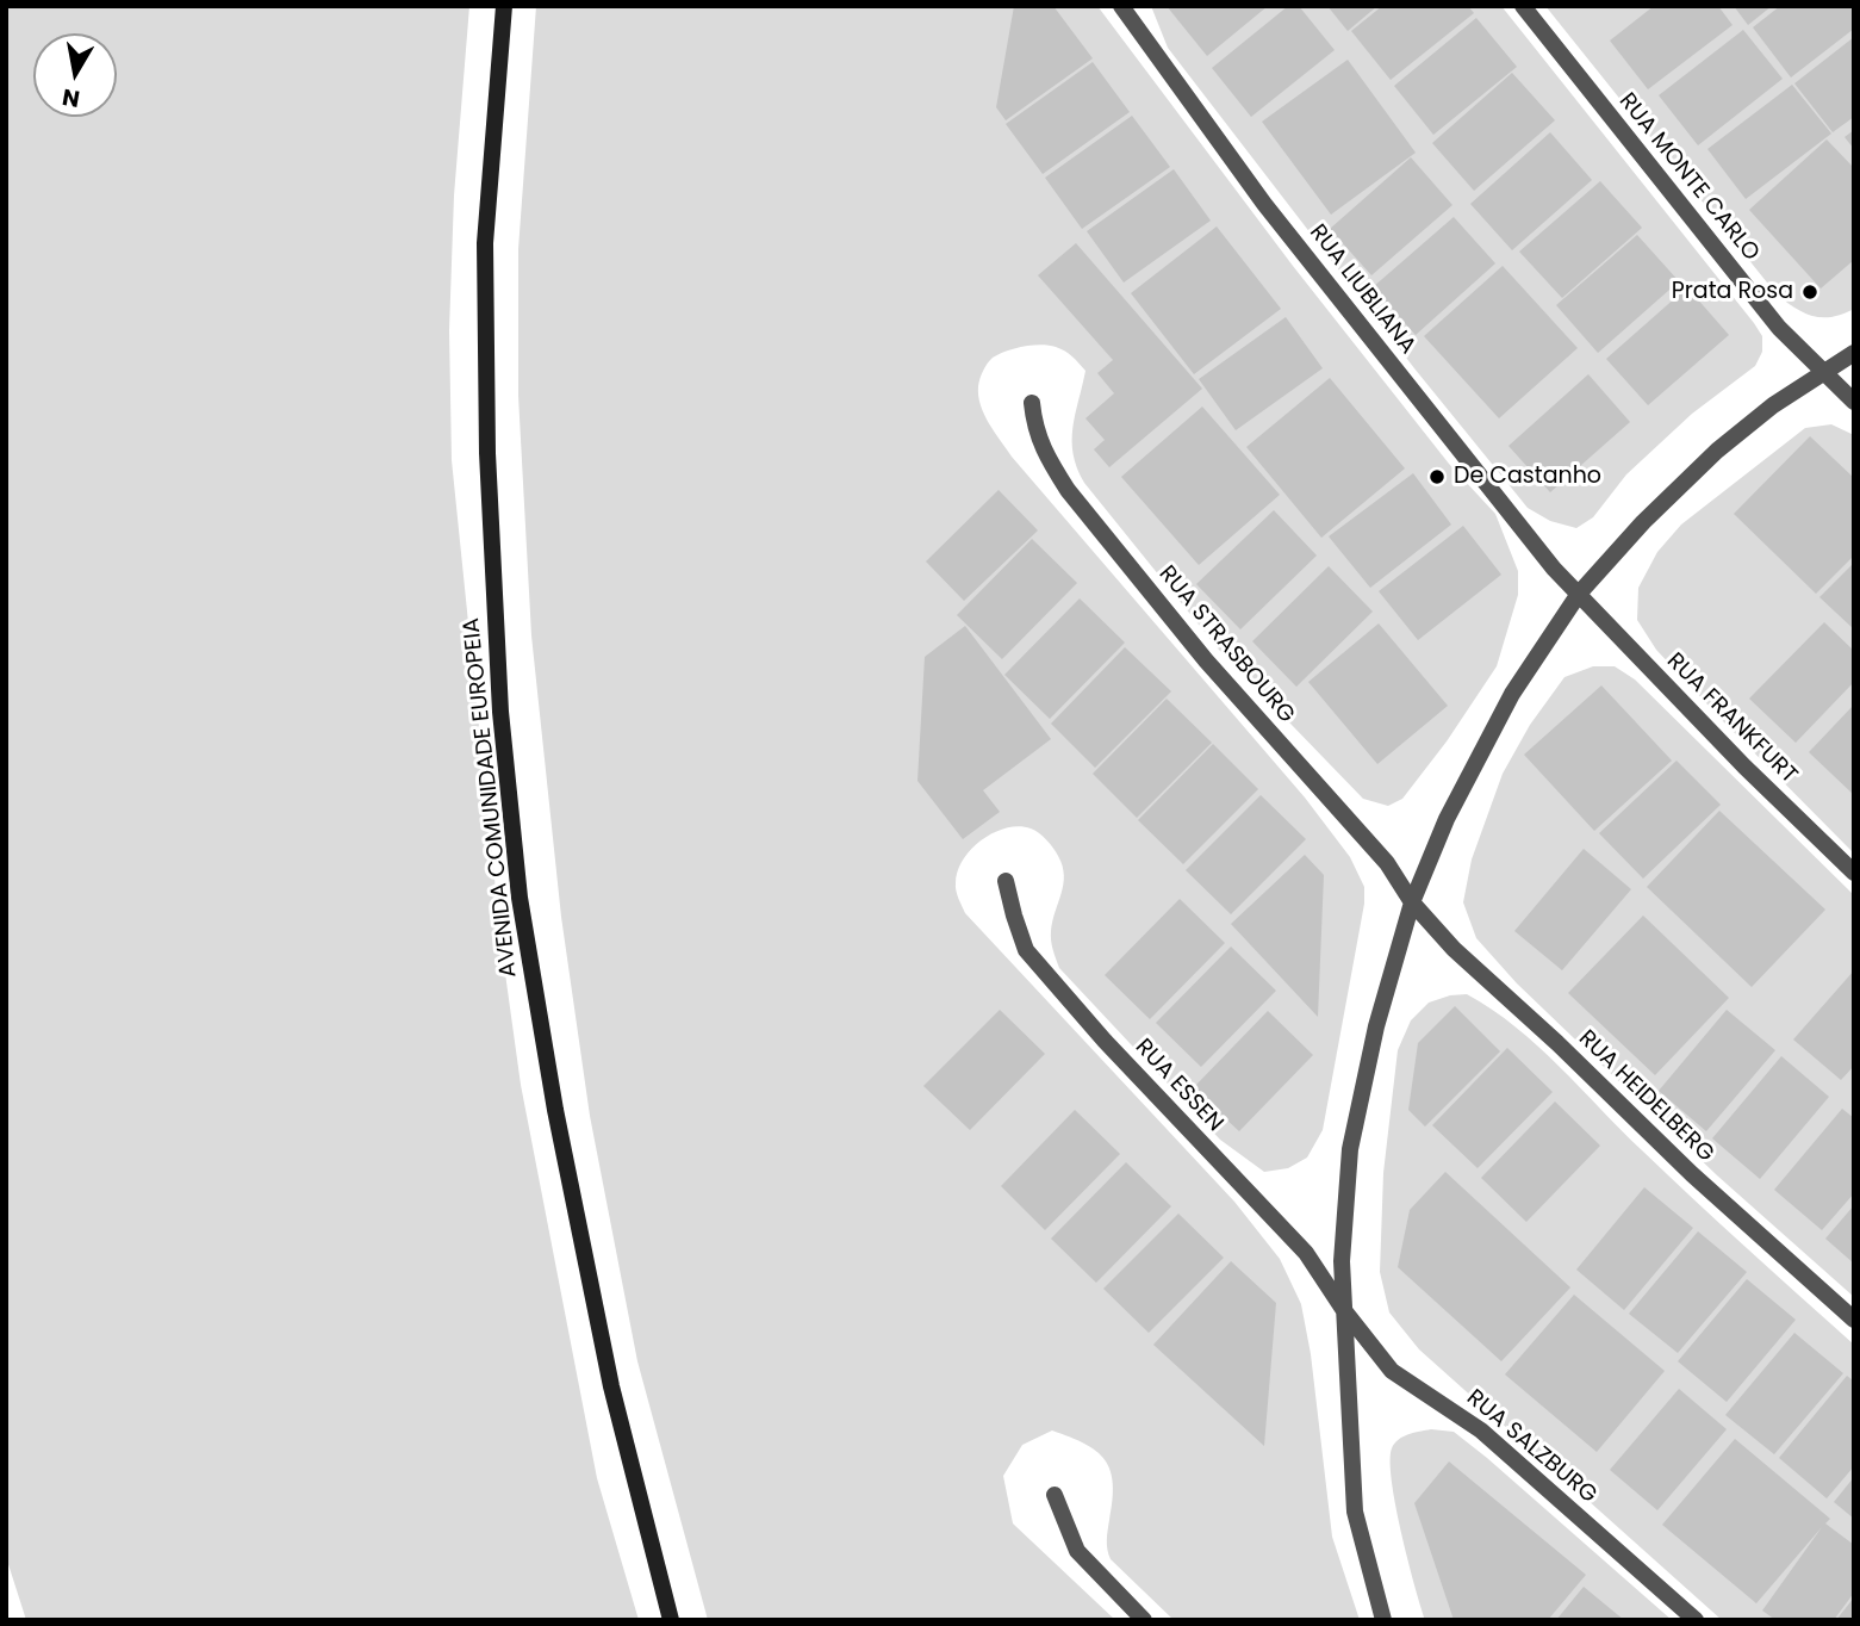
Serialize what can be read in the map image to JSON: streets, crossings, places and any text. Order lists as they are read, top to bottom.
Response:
{
  "streets": {
    "street": [
      "RUA MONTE CARLO",
      "RUA LIUBLIANA",
      "RUA STRASBOURG",
      "RUA FRANKFURT",
      "AVENIDA COMUNIDADE EUROPEIA",
      "RUA ESSEN",
      "RUA HEIDELBERG",
      "RUA SALZBURG"
    ]
  },
  "crossings": [
    ["RUA LIUBLIANA", "RUA FRANKFURT"],
    ["RUA STRASBOURG", "RUA HEIDELBERG"],
    ["RUA ESSEN", "RUA SALZBURG"]
  ],
  "places": ["Prata Rosa", "De Castanho"],
  "north": "bottom"
}
